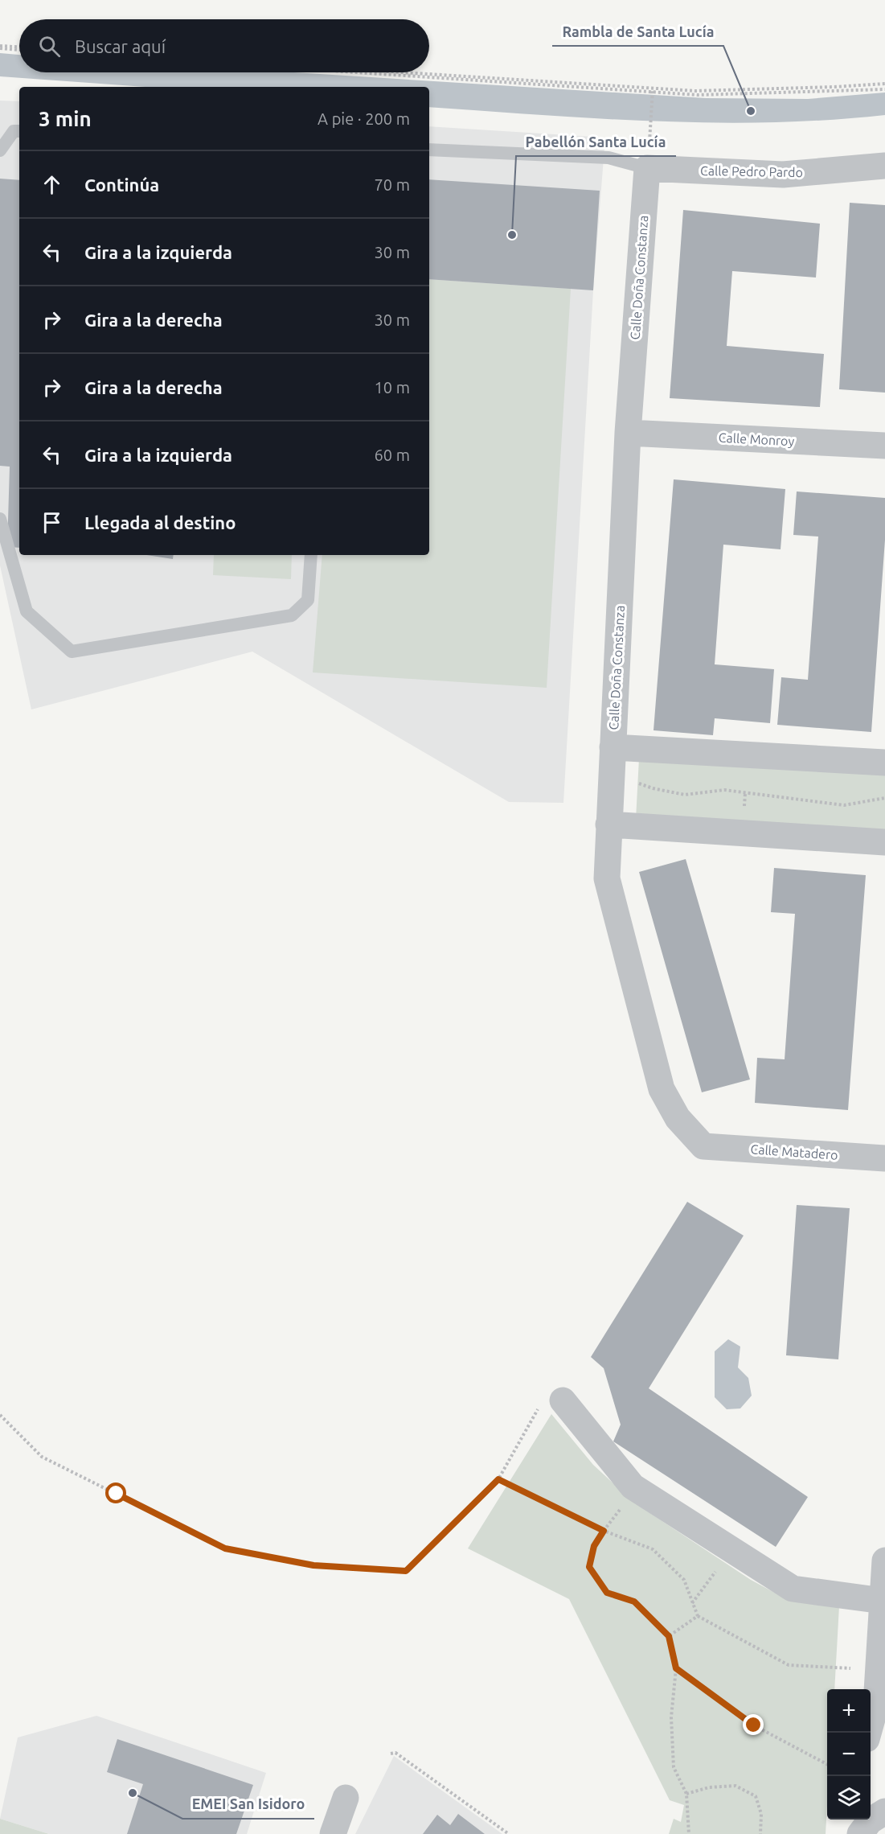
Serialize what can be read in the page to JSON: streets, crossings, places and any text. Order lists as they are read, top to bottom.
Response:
{
  "streets": {
    "street": [
      "Calle Pedro Pardo",
      "Calle Doña Constanza",
      "Calle Monroy",
      "Calle Matadero"
    ]
  },
  "crossings": [
    ["Calle Pedro Pardo", "Calle Doña Constanza"],
    ["Calle Doña Constanza", "Calle Monroy"],
    ["Calle Doña Constanza", "Calle Matadero"]
  ],
  "places": ["Rambla de Santa Lucía", "Pabellón Santa Lucía", "EMEI San Isidoro"],
  "page": {
    "search": "Buscar aquí",
    "heading": ["3 min", "A pie · 200 m"],
    "list": [
      ["Continúa", "70 m"],
      ["Gira a la izquierda", "30 m"],
      ["Gira a la derecha", "30 m"],
      ["Gira a la derecha", "10 m"],
      ["Gira a la izquierda", "60 m"],
      "Llegada al destino"
    ],
    "map_buttons": ["+", "−"]
  }
}
